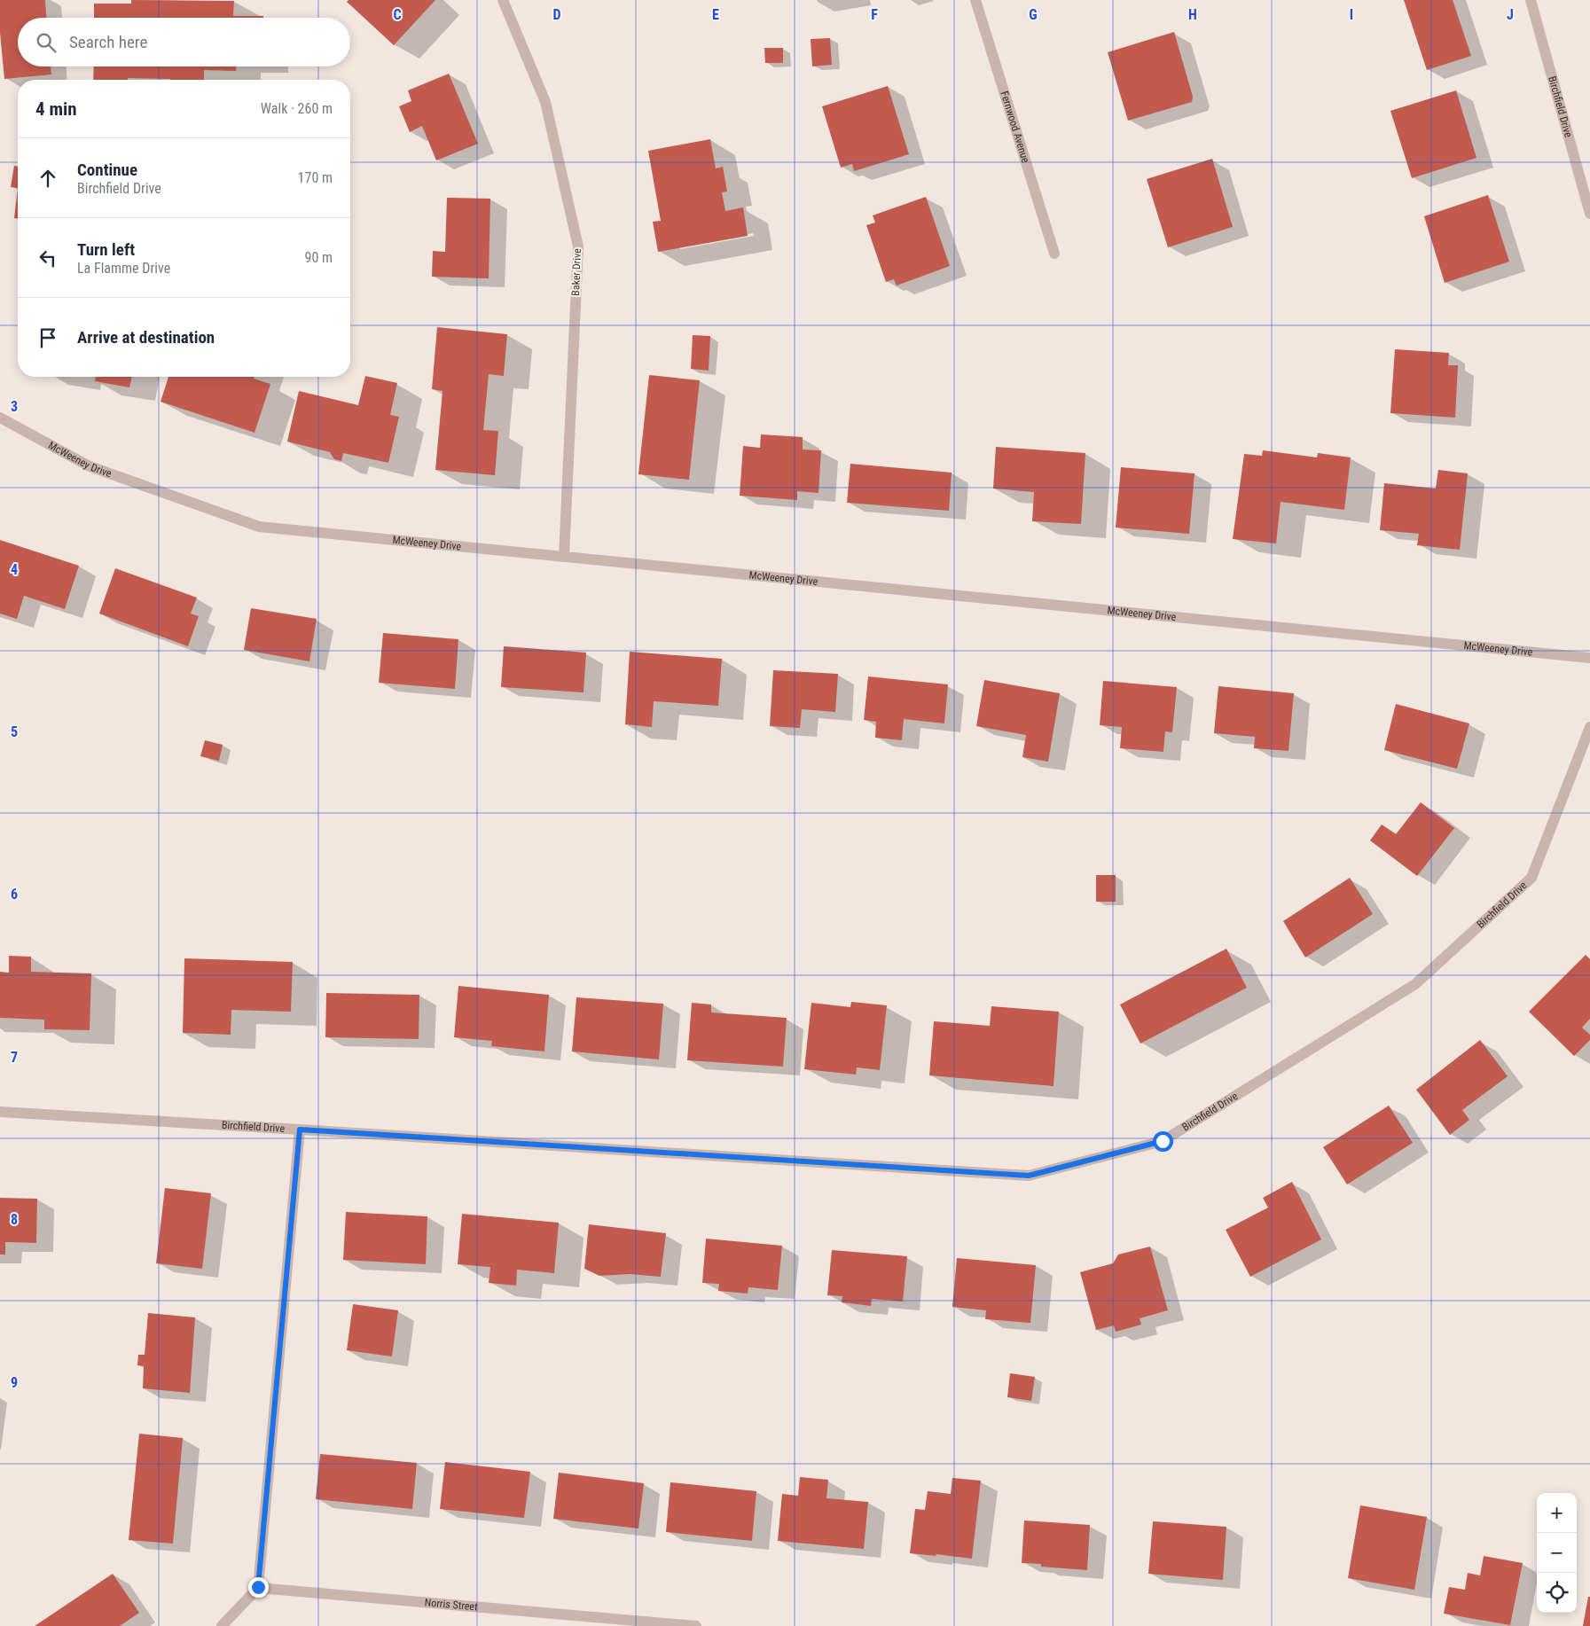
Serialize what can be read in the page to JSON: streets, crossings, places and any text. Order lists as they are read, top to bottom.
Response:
{
  "streets": {
    "street": [
      "Birchfield Drive",
      "Fernwood Avenue",
      "Baker Drive",
      "McWeeney Drive",
      "Norris Street"
    ]
  },
  "crossings": [
    ["Baker Drive", "McWeeney Drive"]
  ],
  "page": {
    "search": "Search here",
    "heading": ["4 min", "Walk · 260 m"],
    "list": [
      ["Continue", "Birchfield Drive", "170 m"],
      ["Turn left", "La Flamme Drive", "90 m"],
      "Arrive at destination"
    ],
    "map_buttons": ["+", "−"]
  },
  "grid": {
    "columns": [
      "C",
      "D",
      "E",
      "F",
      "G",
      "H",
      "I",
      "J"
    ],
    "rows": [
      "3",
      "4",
      "5",
      "6",
      "7",
      "8",
      "9"
    ]
  }
}
